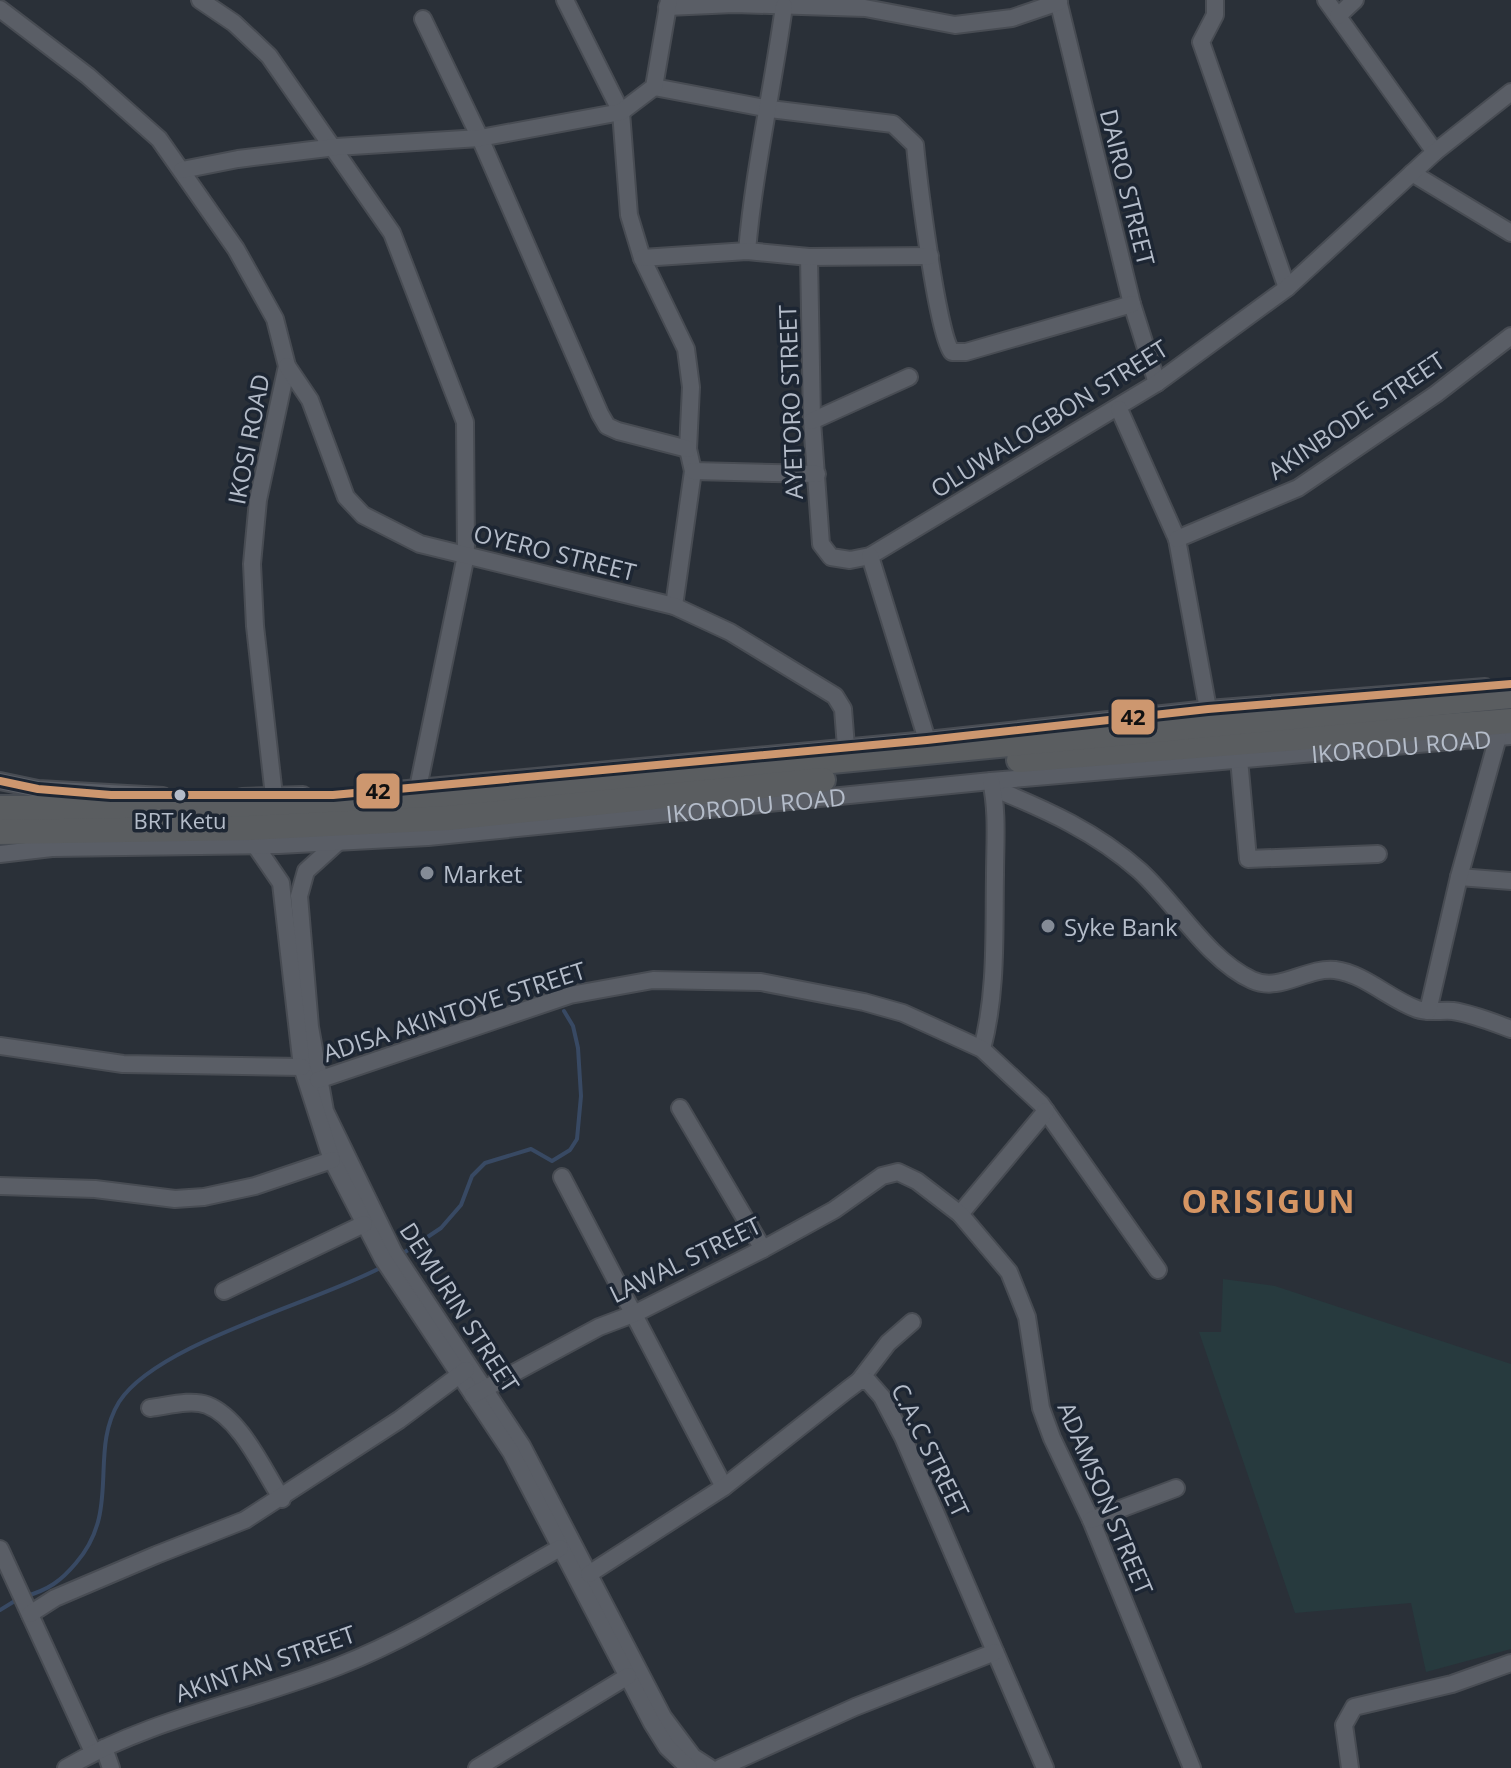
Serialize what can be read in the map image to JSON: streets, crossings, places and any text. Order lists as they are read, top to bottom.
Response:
{
  "streets": {
    "highway": ["IKORODU ROAD"],
    "street": [
      "DAIRO STREET",
      "AYETORO STREET",
      "AKINBODE STREET",
      "OLUWALOGBON STREET",
      "IKOSI ROAD",
      "OYERO STREET",
      "ADISA AKINTOYE STREET",
      "LAWAL STREET",
      "DEMURIN STREET",
      "C.A.C STREET",
      "ADAMSON STREET",
      "AKINTAN STREET"
    ]
  },
  "crossings": [
    ["DAIRO STREET", "OLUWALOGBON STREET"],
    ["AYETORO STREET", "OLUWALOGBON STREET"],
    ["IKOSI ROAD", "OYERO STREET"],
    ["IKOSI ROAD", "IKORODU ROAD"],
    ["OYERO STREET", "IKORODU ROAD"],
    ["IKORODU ROAD", "DEMURIN STREET"],
    ["ADISA AKINTOYE STREET", "DEMURIN STREET"],
    ["LAWAL STREET", "DEMURIN STREET"],
    ["LAWAL STREET", "ADAMSON STREET"],
    ["DEMURIN STREET", "C.A.C STREET"],
    ["DEMURIN STREET", "AKINTAN STREET"]
  ],
  "districts": ["ORISIGUN"],
  "places": ["BRT Ketu", "Market", "Syke Bank"],
  "lines": ["transit line 42"]
}
